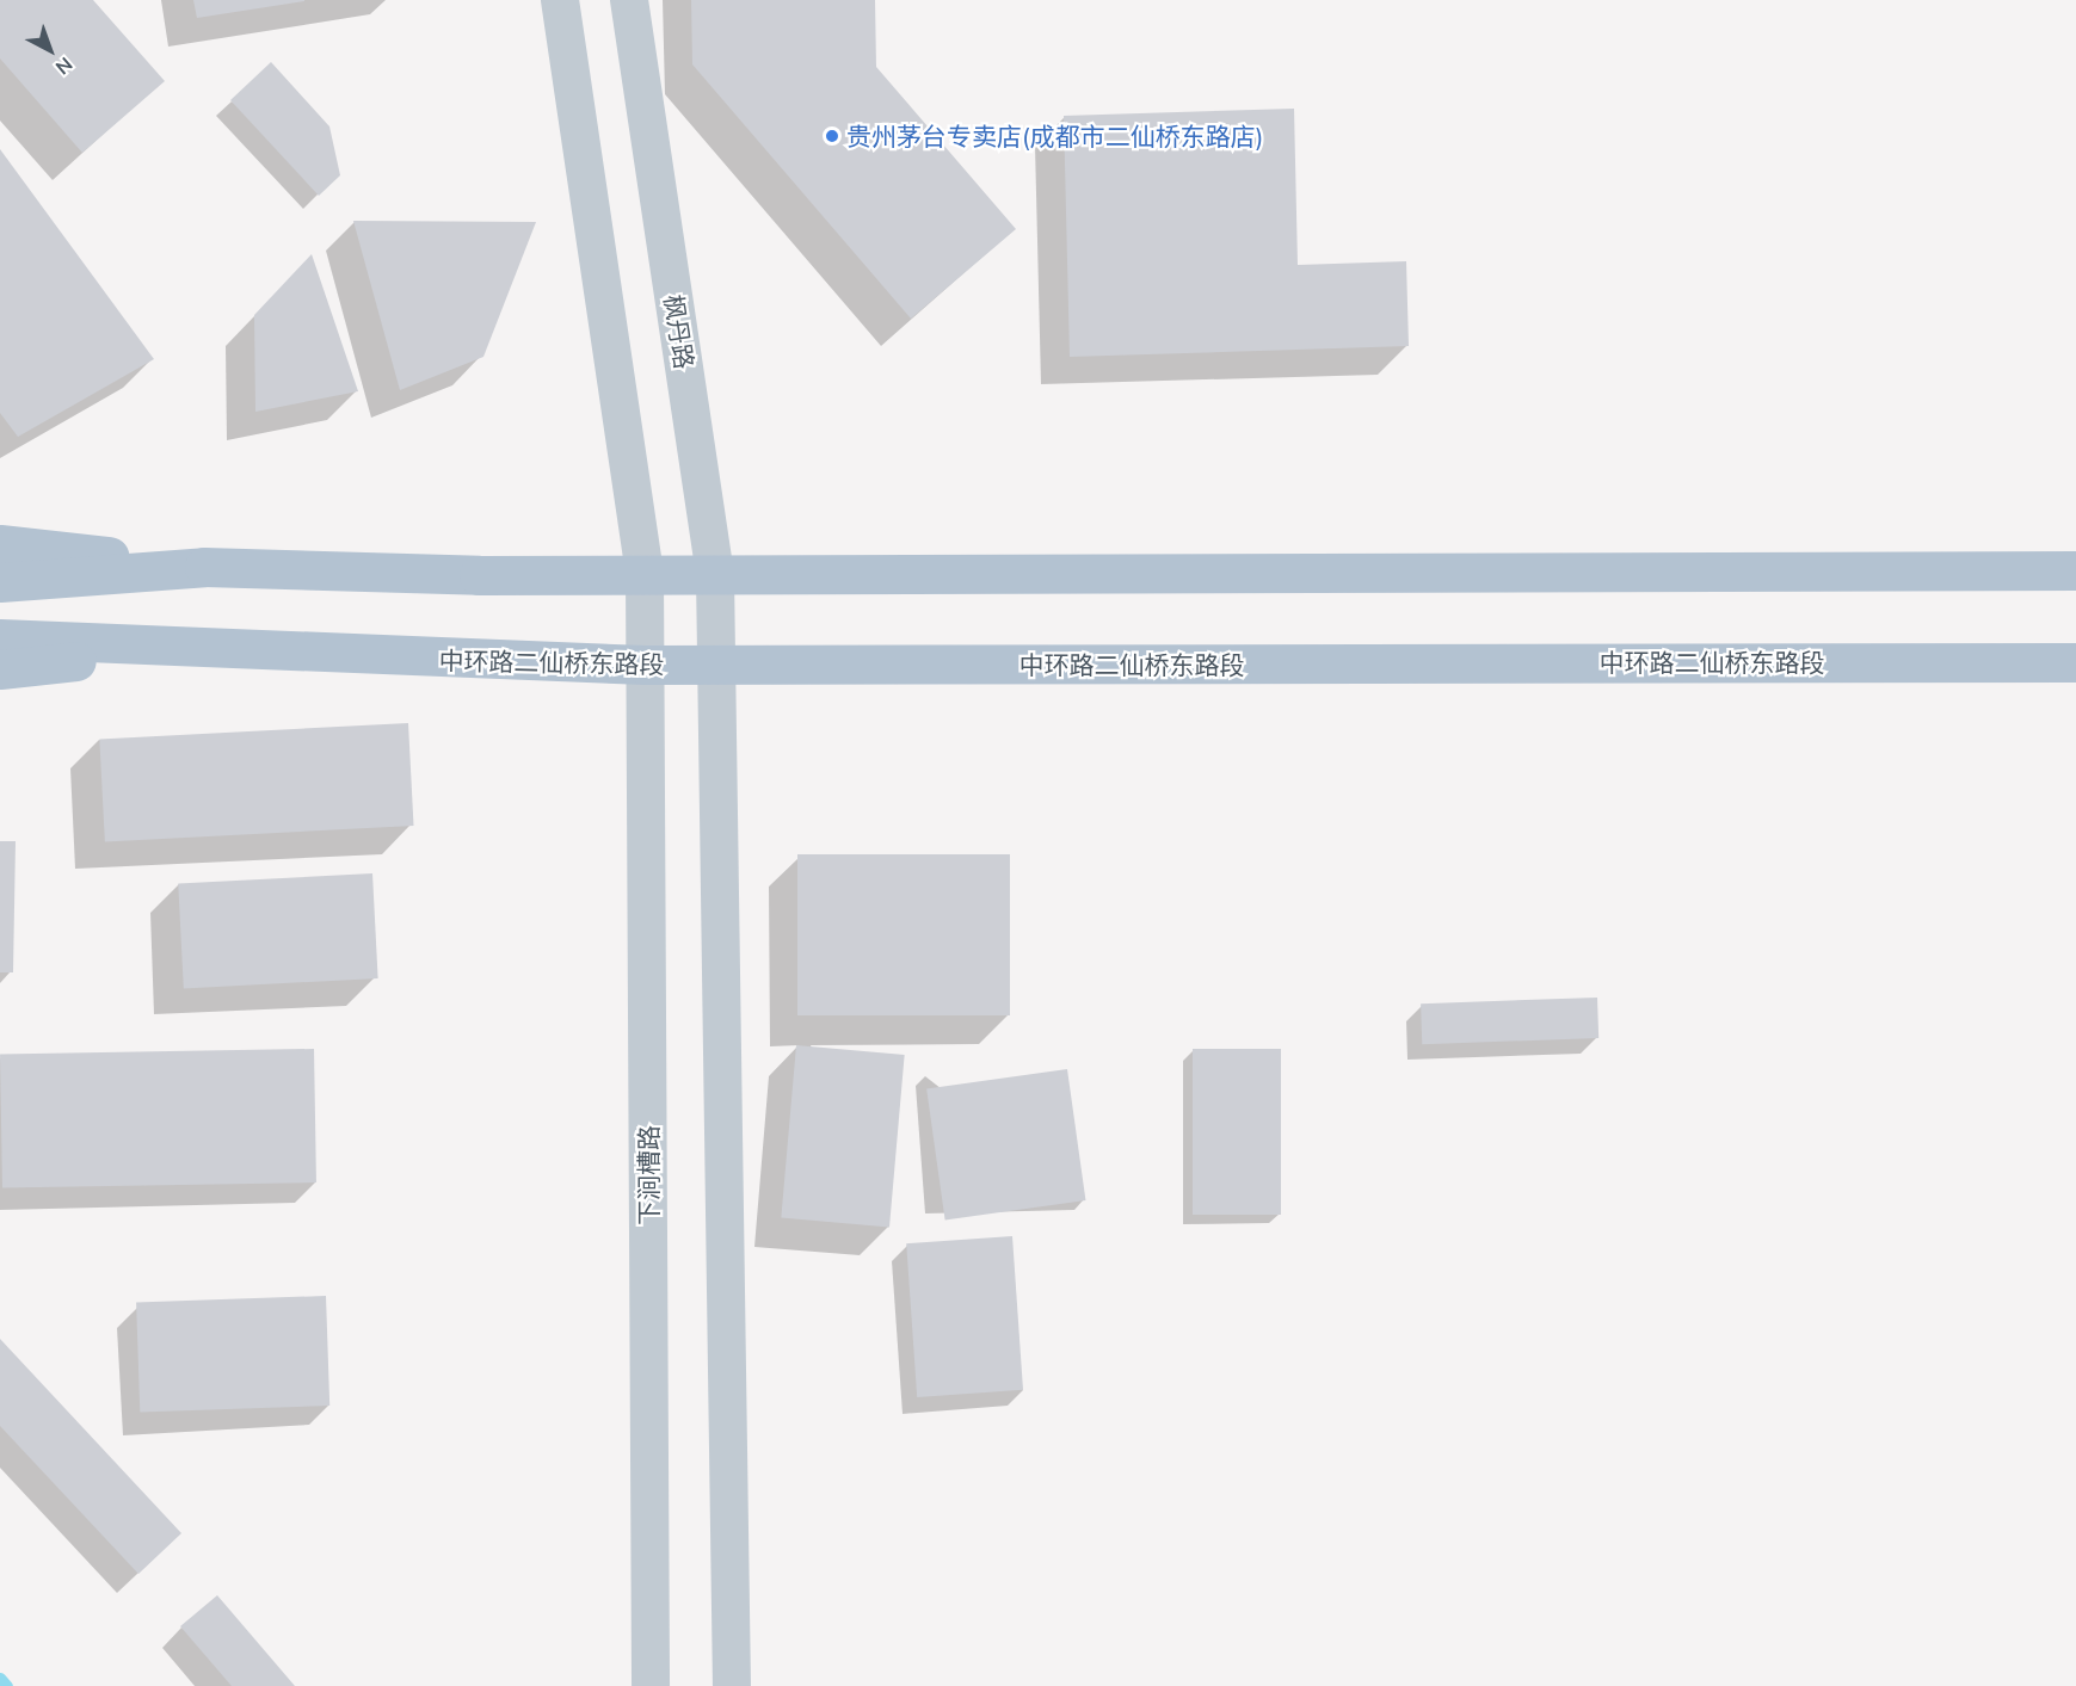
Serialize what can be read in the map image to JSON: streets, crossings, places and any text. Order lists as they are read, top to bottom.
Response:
{
  "streets": {
    "main road": ["中环路二仙桥东路段"],
    "street": ["枫丹路", "下涧槽路"]
  },
  "crossings": [
    ["枫丹路", "中环路二仙桥东路段"],
    ["中环路二仙桥东路段", "下涧槽路"]
  ],
  "places": ["贵州茅台专卖店(成都市二仙桥东路店)"],
  "north": "bottom right"
}
